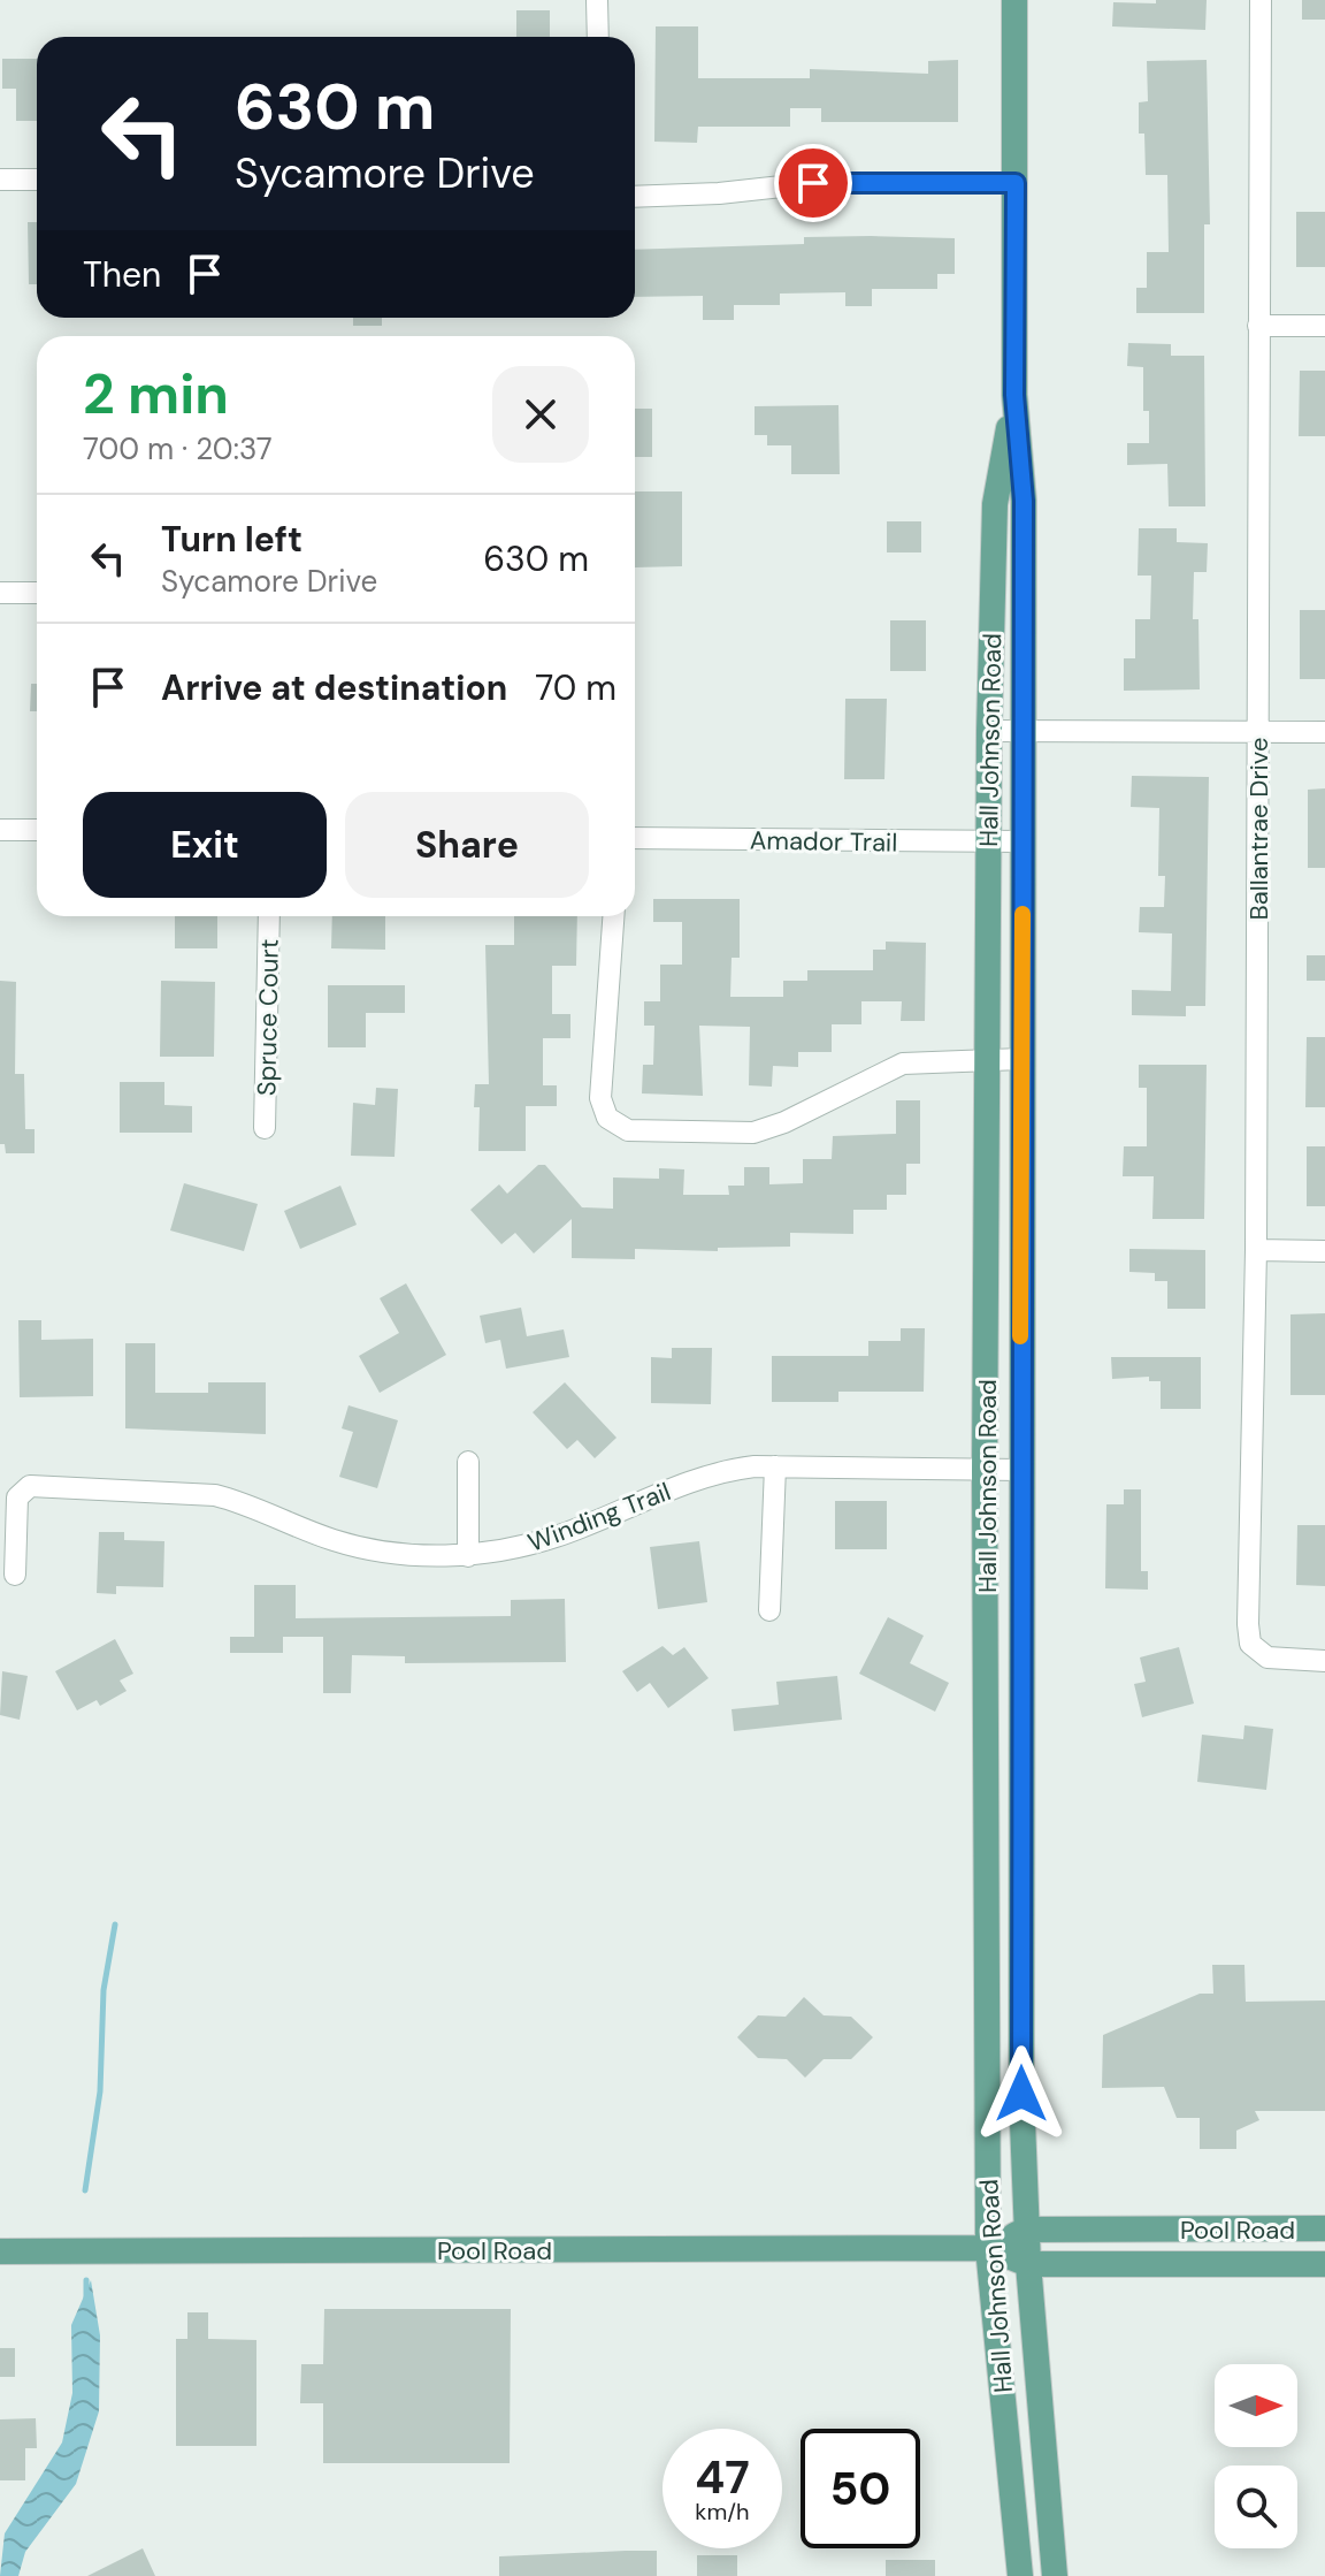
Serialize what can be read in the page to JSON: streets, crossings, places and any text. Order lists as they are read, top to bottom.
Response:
{
  "streets": {
    "main road": ["Hall Johnson Road", "Pool Road"],
    "street": [
      "Ballantrae Drive",
      "Amador Trail",
      "Spruce Court",
      "Winding Trail"
    ]
  },
  "crossings": [
    ["Hall Johnson Road", "Amador Trail"],
    ["Hall Johnson Road", "Winding Trail"],
    ["Hall Johnson Road", "Pool Road"]
  ],
  "north": "right",
  "page": {
    "turn": ["630 m", "Sycamore Drive"],
    "then": "Then",
    "heading": ["2 min", "700 m · 20:37"],
    "list": [
      {
        "name": "Turn left",
        "note": "Sycamore Drive",
        "value": "630 m"
      },
      {
        "name": "Arrive at destination",
        "value": "70 m"
      }
    ],
    "buttons": ["Exit", "Share"],
    "speed": "47 km/h",
    "limit": "50"
  }
}
